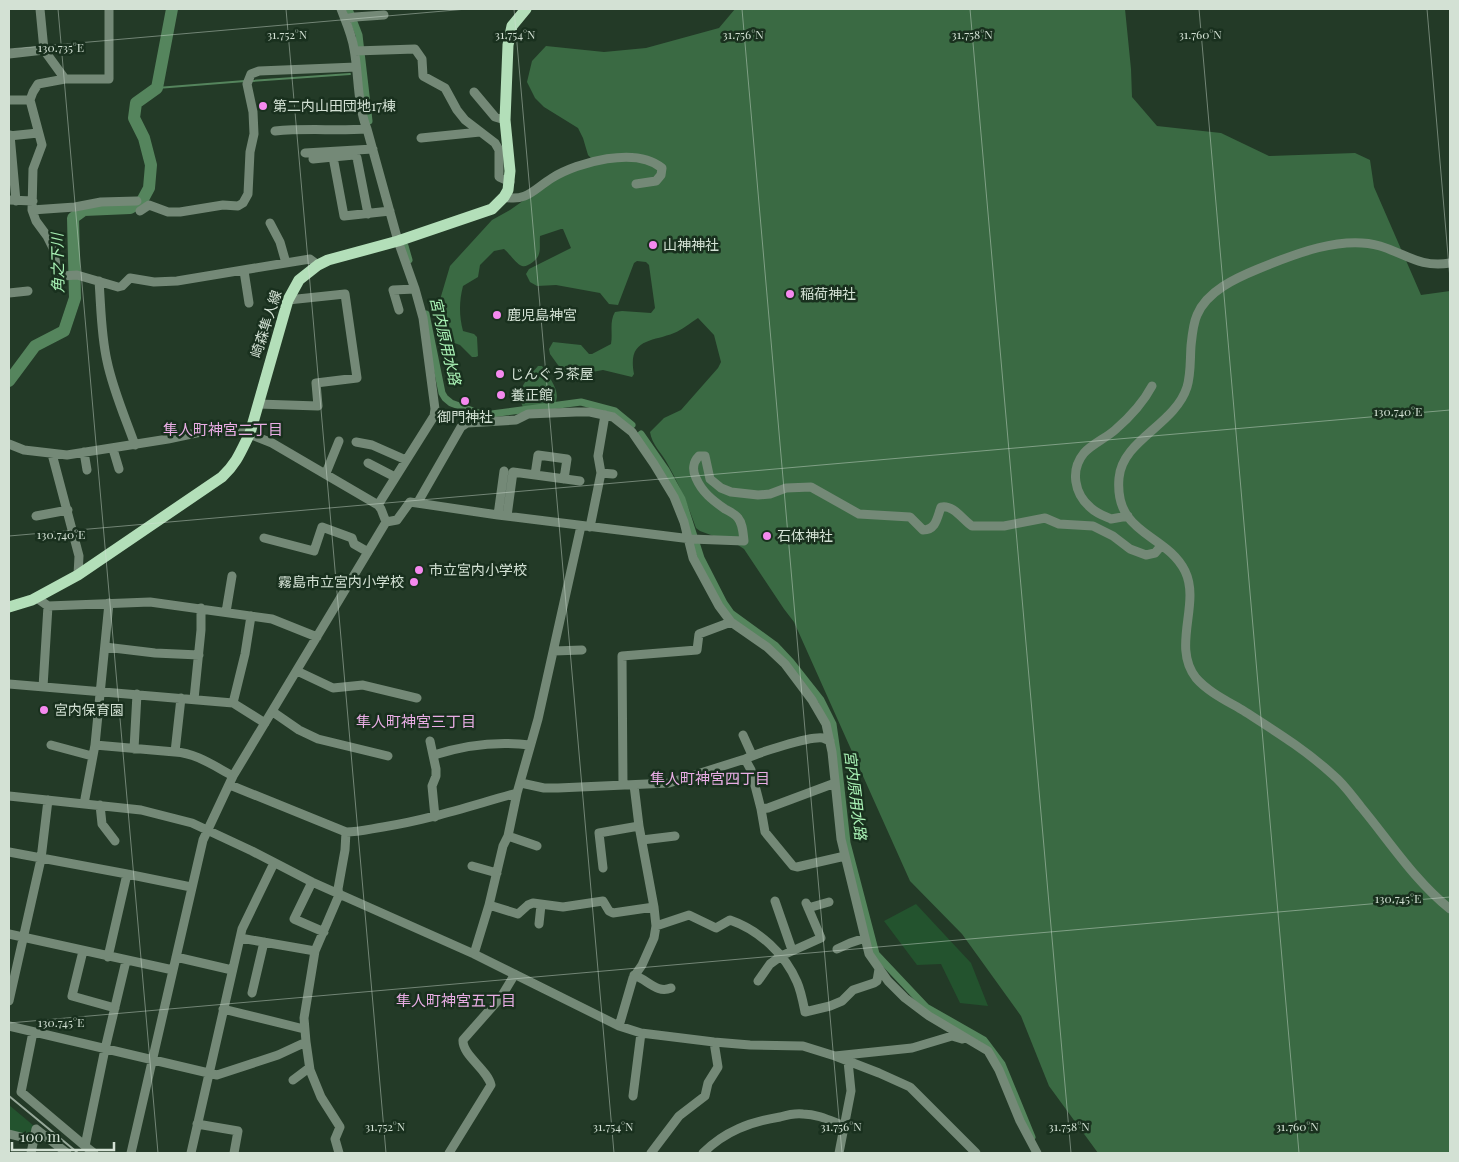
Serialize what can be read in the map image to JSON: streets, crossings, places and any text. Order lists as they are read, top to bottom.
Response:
{
  "streets": {
    "main road": ["崎森隼人線"]
  },
  "districts": [
    "隼人町神宮二丁目",
    "隼人町神宮三丁目",
    "隼人町神宮四丁目",
    "隼人町神宮五丁目"
  ],
  "water": ["角之下川", "宮内原用水路"],
  "places": [
    "第二内山田団地17棟",
    "山神神社",
    "稲荷神社",
    "鹿児島神宮",
    "じんぐう茶屋",
    "養正館",
    "御門神社",
    "石体神社",
    "市立宮内小学校",
    "霧島市立宮内小学校",
    "宮内保育園"
  ],
  "scale_bar": "100 m",
  "coordinates": [
    "31.752°N",
    "31.754°N",
    "31.756°N",
    "31.758°N",
    "31.760°N",
    "130.735°E",
    "130.740°E",
    "130.745°E"
  ]
}
